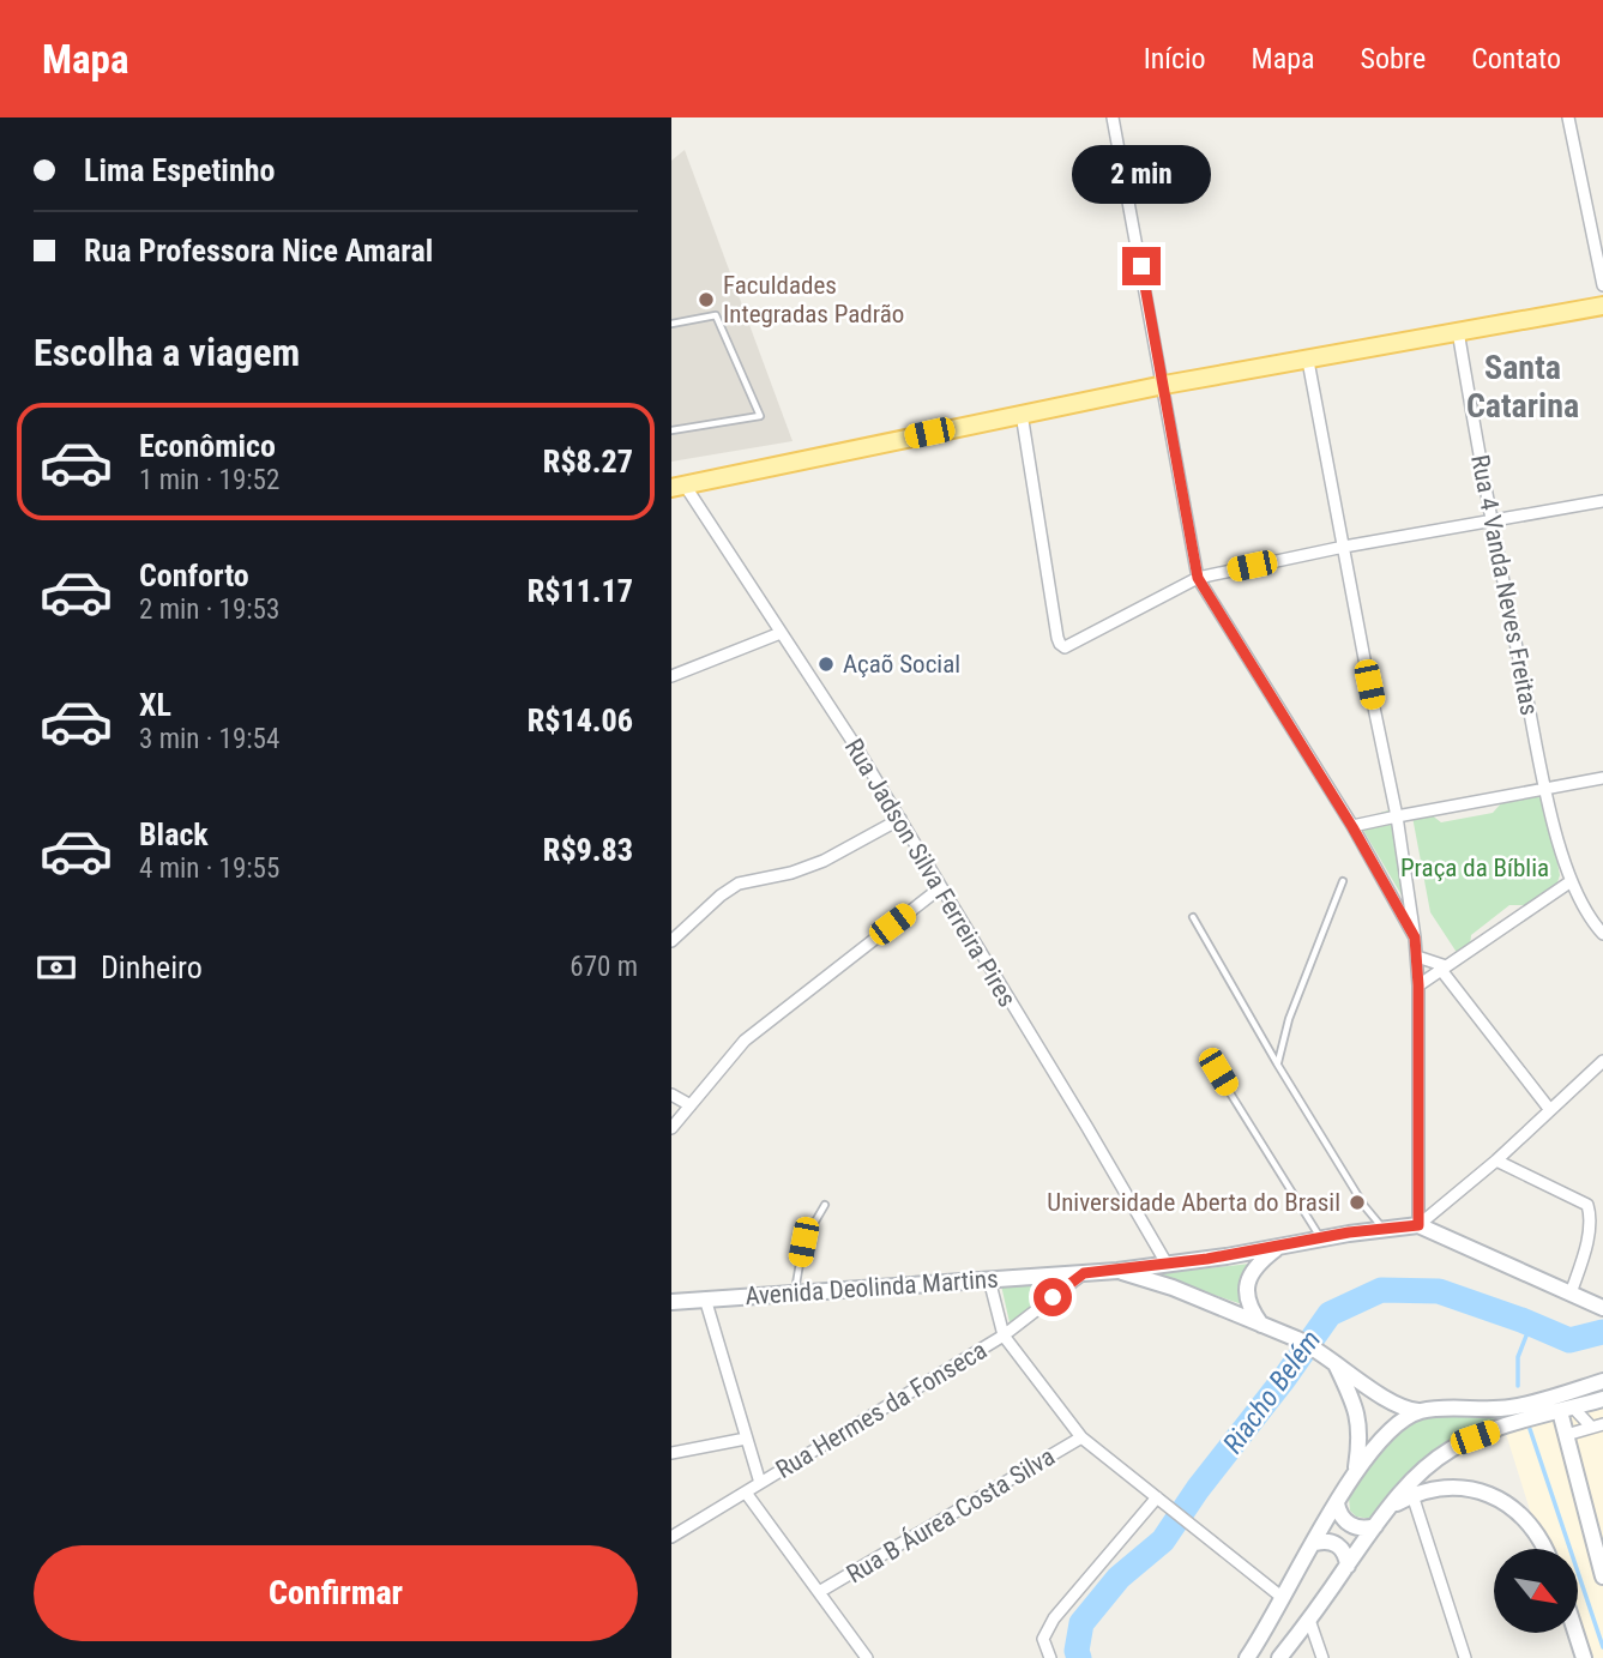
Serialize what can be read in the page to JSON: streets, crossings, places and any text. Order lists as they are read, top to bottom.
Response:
{
  "streets": {
    "main road": ["Avenida Deolinda Martins"],
    "street": [
      "Rua 4 Vanda Neves Freitas",
      "Rua Jadson Silva Ferreira Pires",
      "Rua Hermes da Fonseca",
      "Rua B Áurea Costa Silva"
    ]
  },
  "crossings": [
    ["Rua Jadson Silva Ferreira Pires", "Avenida Deolinda Martins"],
    ["Avenida Deolinda Martins", "Rua Hermes da Fonseca"]
  ],
  "districts": ["Santa Catarina"],
  "water": ["Riacho Belém"],
  "parks": ["Praça da Bíblia"],
  "places": ["Faculdades Integradas Padrão", "Açaõ Social", "Universidade Aberta do Brasil"],
  "north": "bottom right",
  "page": {
    "header": "Mapa",
    "nav": [
      "Início",
      "Mapa",
      "Sobre",
      "Contato"
    ],
    "banner": ["Lima Espetinho", "Rua Professora Nice Amaral"],
    "bubble": "2 min",
    "heading": "Escolha a viagem",
    "list": [
      {
        "name": "Econômico",
        "note": "1 min · 19:52",
        "value": "R$8.27"
      },
      {
        "name": "Conforto",
        "note": "2 min · 19:53",
        "value": "R$11.17"
      },
      {
        "name": "XL",
        "note": "3 min · 19:54",
        "value": "R$14.06"
      },
      {
        "name": "Black",
        "note": "4 min · 19:55",
        "value": "R$9.83"
      }
    ],
    "pay": ["Dinheiro", "670 m"],
    "buttons": "Confirmar"
  }
}
